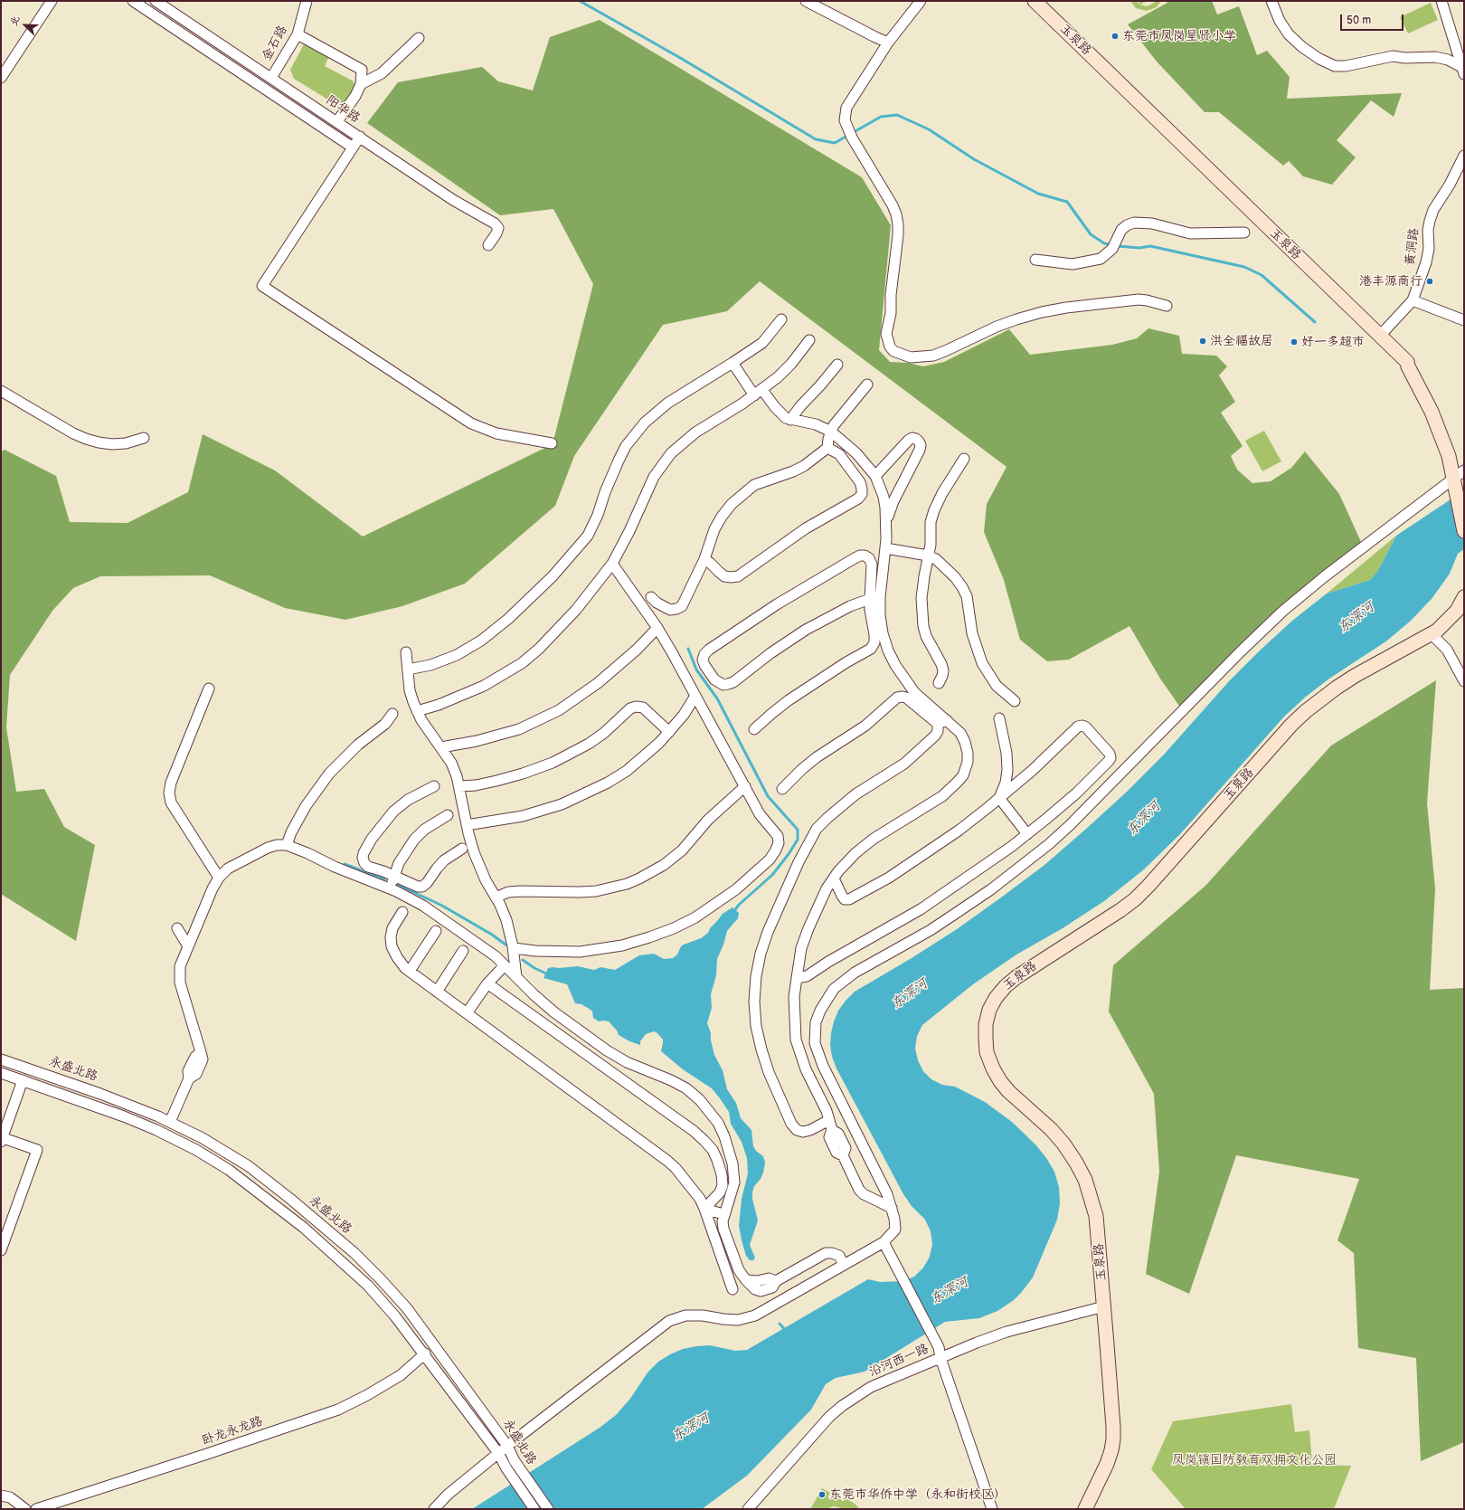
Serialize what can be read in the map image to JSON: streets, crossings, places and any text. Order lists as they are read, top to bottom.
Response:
{
  "streets": {
    "street": [
      "玉泉路",
      "金石路",
      "阳华路",
      "黄洞路",
      "永盛北路",
      "沿河西一路",
      "卧龙永龙路"
    ]
  },
  "crossings": [
    ["玉泉路", "黄洞路"],
    ["玉泉路", "沿河西一路"],
    ["金石路", "阳华路"],
    ["永盛北路", "卧龙永龙路"]
  ],
  "water": ["东深河"],
  "parks": ["凤岗镇国防教育双拥文化公园"],
  "places": [
    "东莞市凤岗星贤小学",
    "港丰源商行",
    "洪全福故居",
    "好一多超市",
    "东莞市华侨中学（永和街校区）"
  ],
  "scale_bar": "50 m",
  "north": "top left"
}
